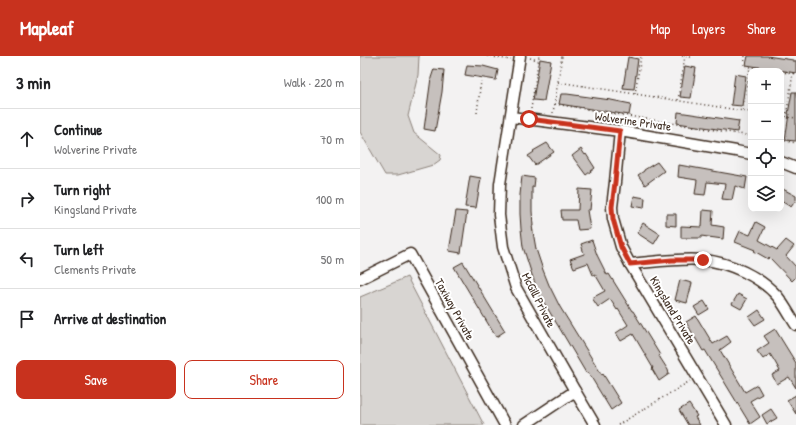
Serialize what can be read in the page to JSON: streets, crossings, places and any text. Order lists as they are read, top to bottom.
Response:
{
  "streets": {
    "street": [
      "Wolverine Private",
      "McGill Private",
      "Taxiway Private",
      "Kingsland Private"
    ]
  },
  "crossings": [
    ["Wolverine Private", "McGill Private"],
    ["Wolverine Private", "Kingsland Private"]
  ],
  "page": {
    "header": "Mapleaf",
    "nav": ["Map", "Layers", "Share"],
    "heading": ["3 min", "Walk · 220 m"],
    "map_buttons": ["+", "−"],
    "list": [
      ["Continue", "Wolverine Private", "70 m"],
      ["Turn right", "Kingsland Private", "100 m"],
      ["Turn left", "Clements Private", "50 m"],
      "Arrive at destination"
    ],
    "buttons": ["Save", "Share"]
  }
}
